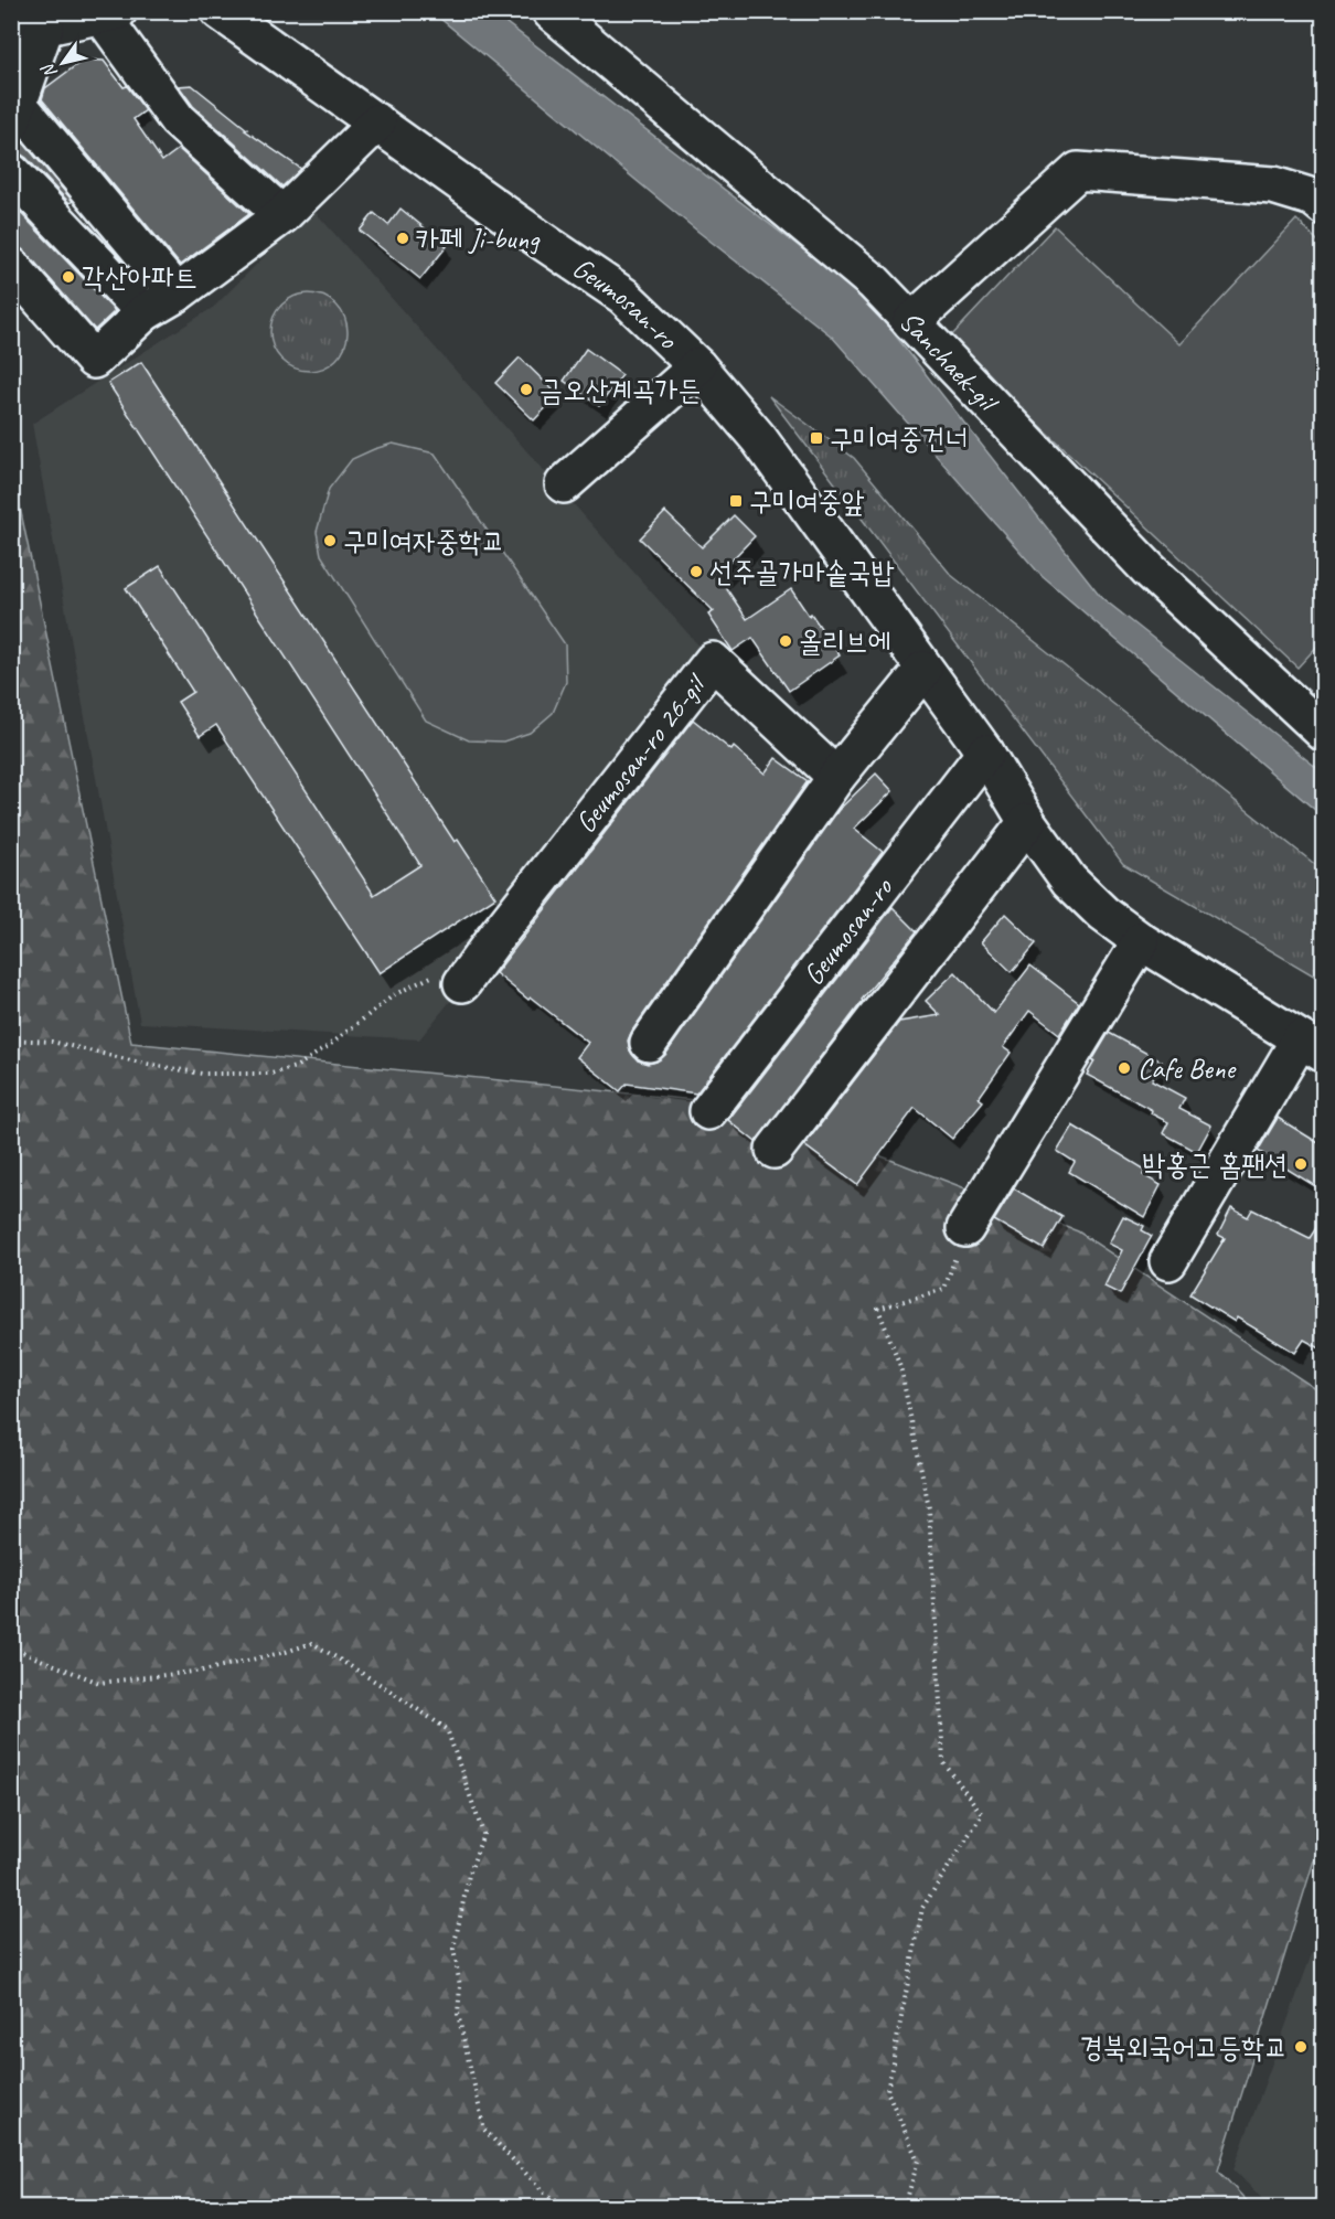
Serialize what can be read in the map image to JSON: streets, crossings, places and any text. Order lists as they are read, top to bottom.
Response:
{
  "streets": {
    "street": ["Geumosan-ro", "Sanchaek-gil", "Geumosan-ro 26-gil"]
  },
  "places": {
    "other": [
      "카페 Ji-bung",
      "각산아파트",
      "금오산계곡가든",
      "구미여자중학교",
      "선주골가마솥국밥",
      "올리브에",
      "Cafe Bene",
      "박홍근 홈팬션",
      "경북외국어고등학교"
    ],
    "transit": ["구미여중건너", "구미여중앞"]
  },
  "north": "bottom left"
}
